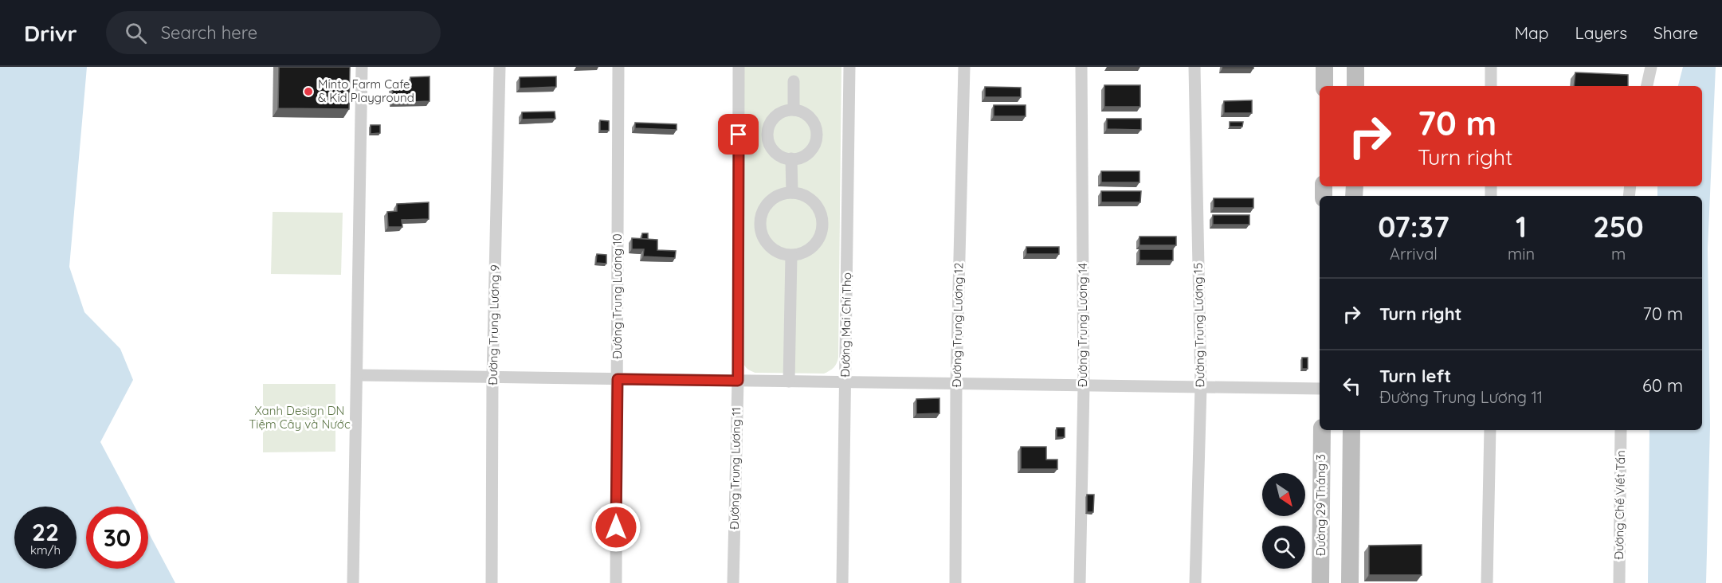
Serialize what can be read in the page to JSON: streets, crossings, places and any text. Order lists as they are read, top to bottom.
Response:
{
  "streets": {
    "street": [
      "Đường Trung Lương 10",
      "Đường Trung Lương 9",
      "Đường Mai Chí Thọ",
      "Đường Trung Lương 12",
      "Đường Trung Lương 14",
      "Đường Trung Lương 15",
      "Đường Trung Lương 11",
      "Đường 29 Tháng 3",
      "Đường Chế Viết Tấn"
    ]
  },
  "parks": ["Xanh Design DN Tiệm Cây và Nước"],
  "places": ["Minto Farm Cafe & Kid Playground"],
  "north": "bottom right",
  "page": {
    "header": "Drivr",
    "search": "Search here",
    "nav": ["Map", "Layers", "Share"],
    "turn": ["70 m", "Turn right"],
    "eta": [
      "07:37",
      "Arrival",
      "1",
      "min",
      "250",
      "m"
    ],
    "list": [
      {
        "name": "Turn right",
        "value": "70 m"
      },
      {
        "name": "Turn left",
        "note": "Đường Trung Lương 11",
        "value": "60 m"
      }
    ],
    "speed": "22 km/h",
    "limit": "30"
  }
}
